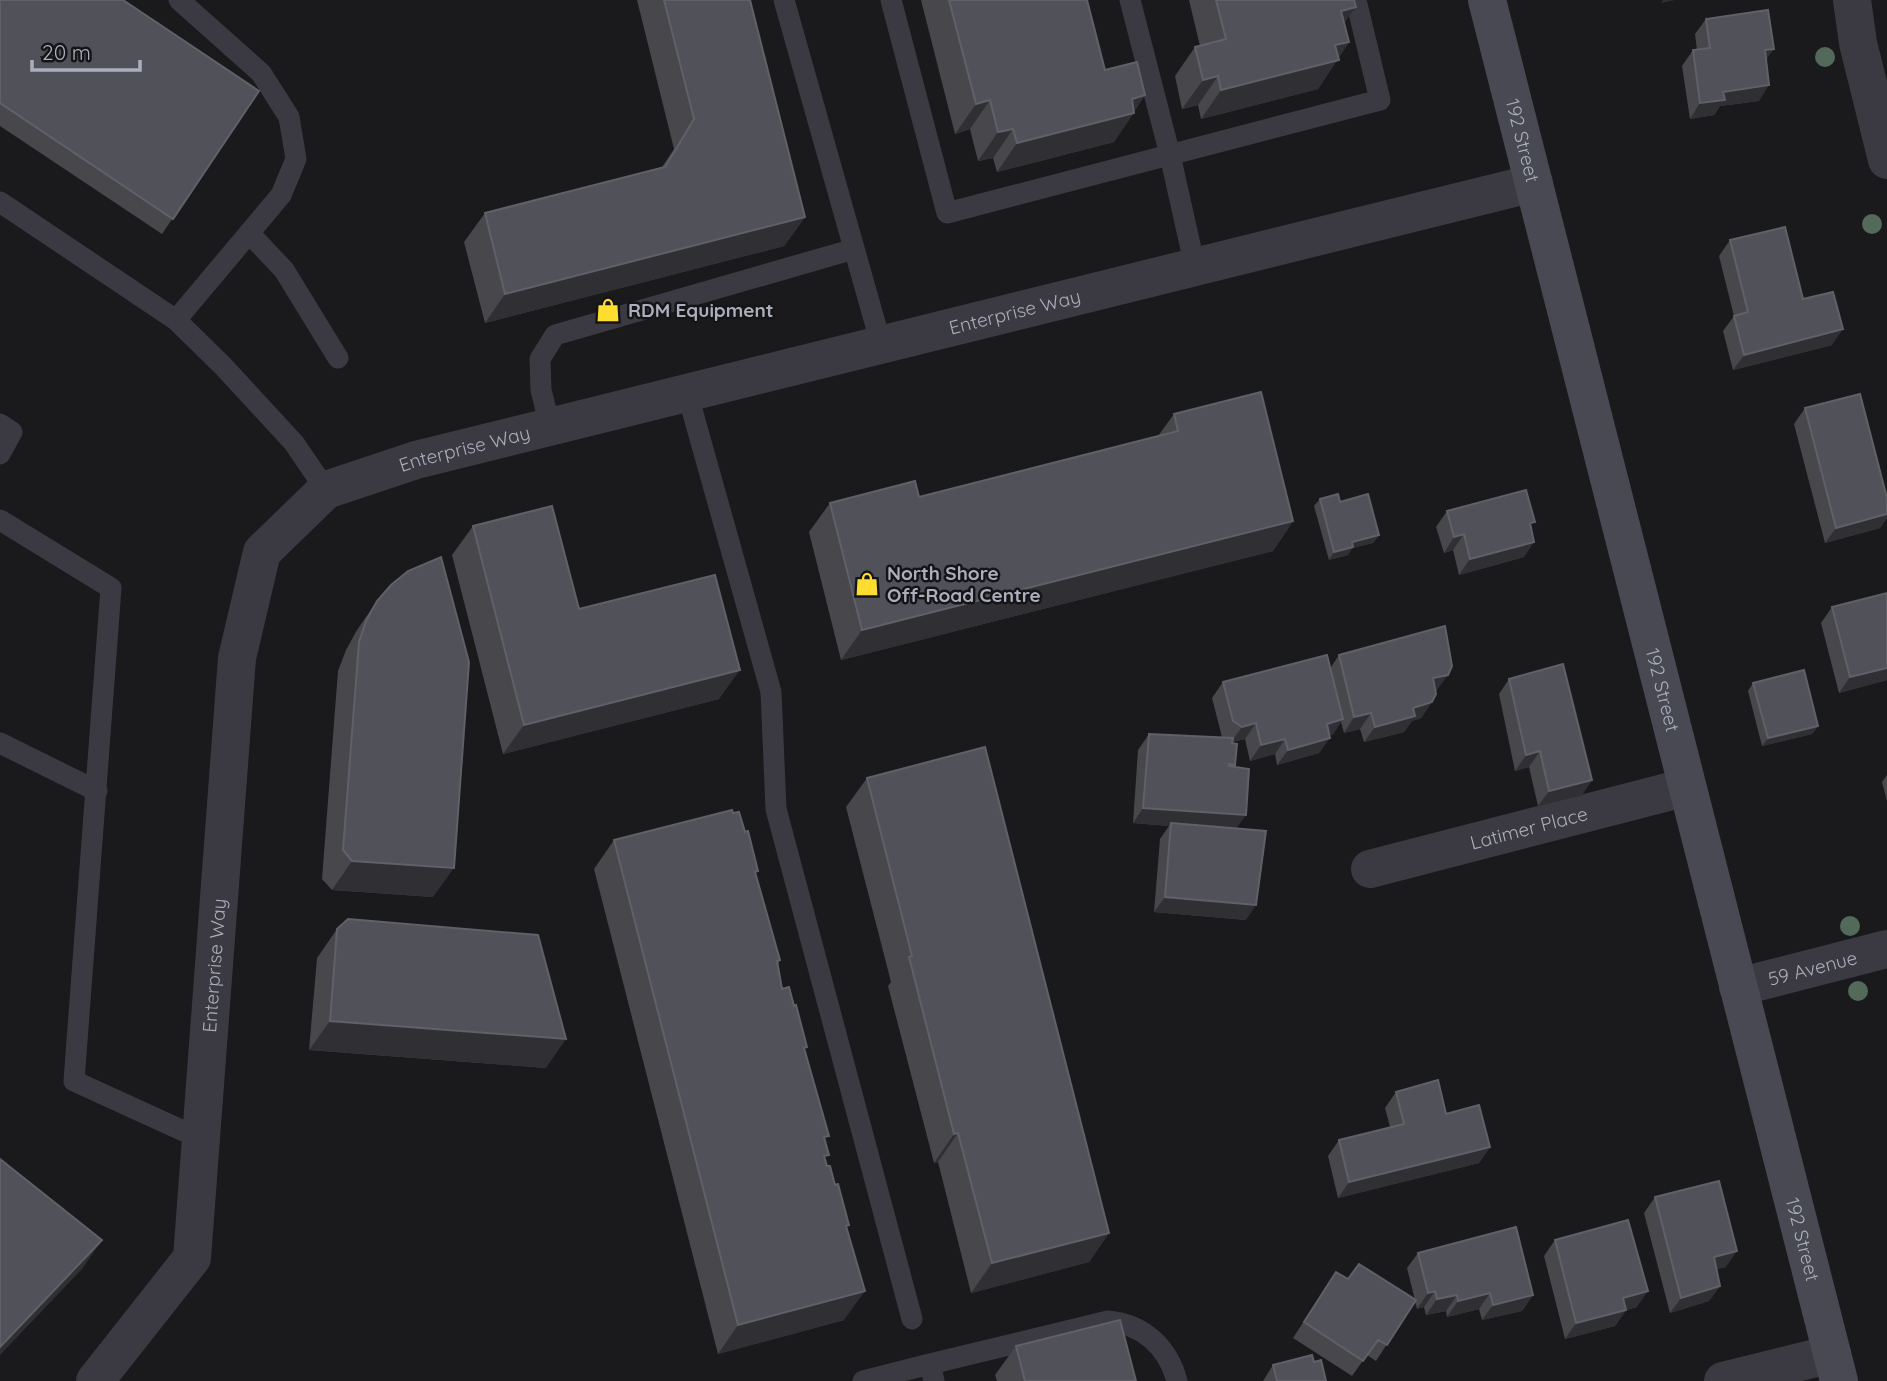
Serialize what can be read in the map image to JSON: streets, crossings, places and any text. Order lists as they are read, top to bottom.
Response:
{
  "streets": {
    "main road": ["192 Street"],
    "street": ["Enterprise Way", "Latimer Place", "59 Avenue"]
  },
  "crossings": [
    ["192 Street", "Enterprise Way"],
    ["192 Street", "Latimer Place"],
    ["192 Street", "59 Avenue"]
  ],
  "places": {
    "shop": ["RDM Equipment", "North Shore Off-Road Centre"]
  },
  "scale_bar": "20 m"
}
